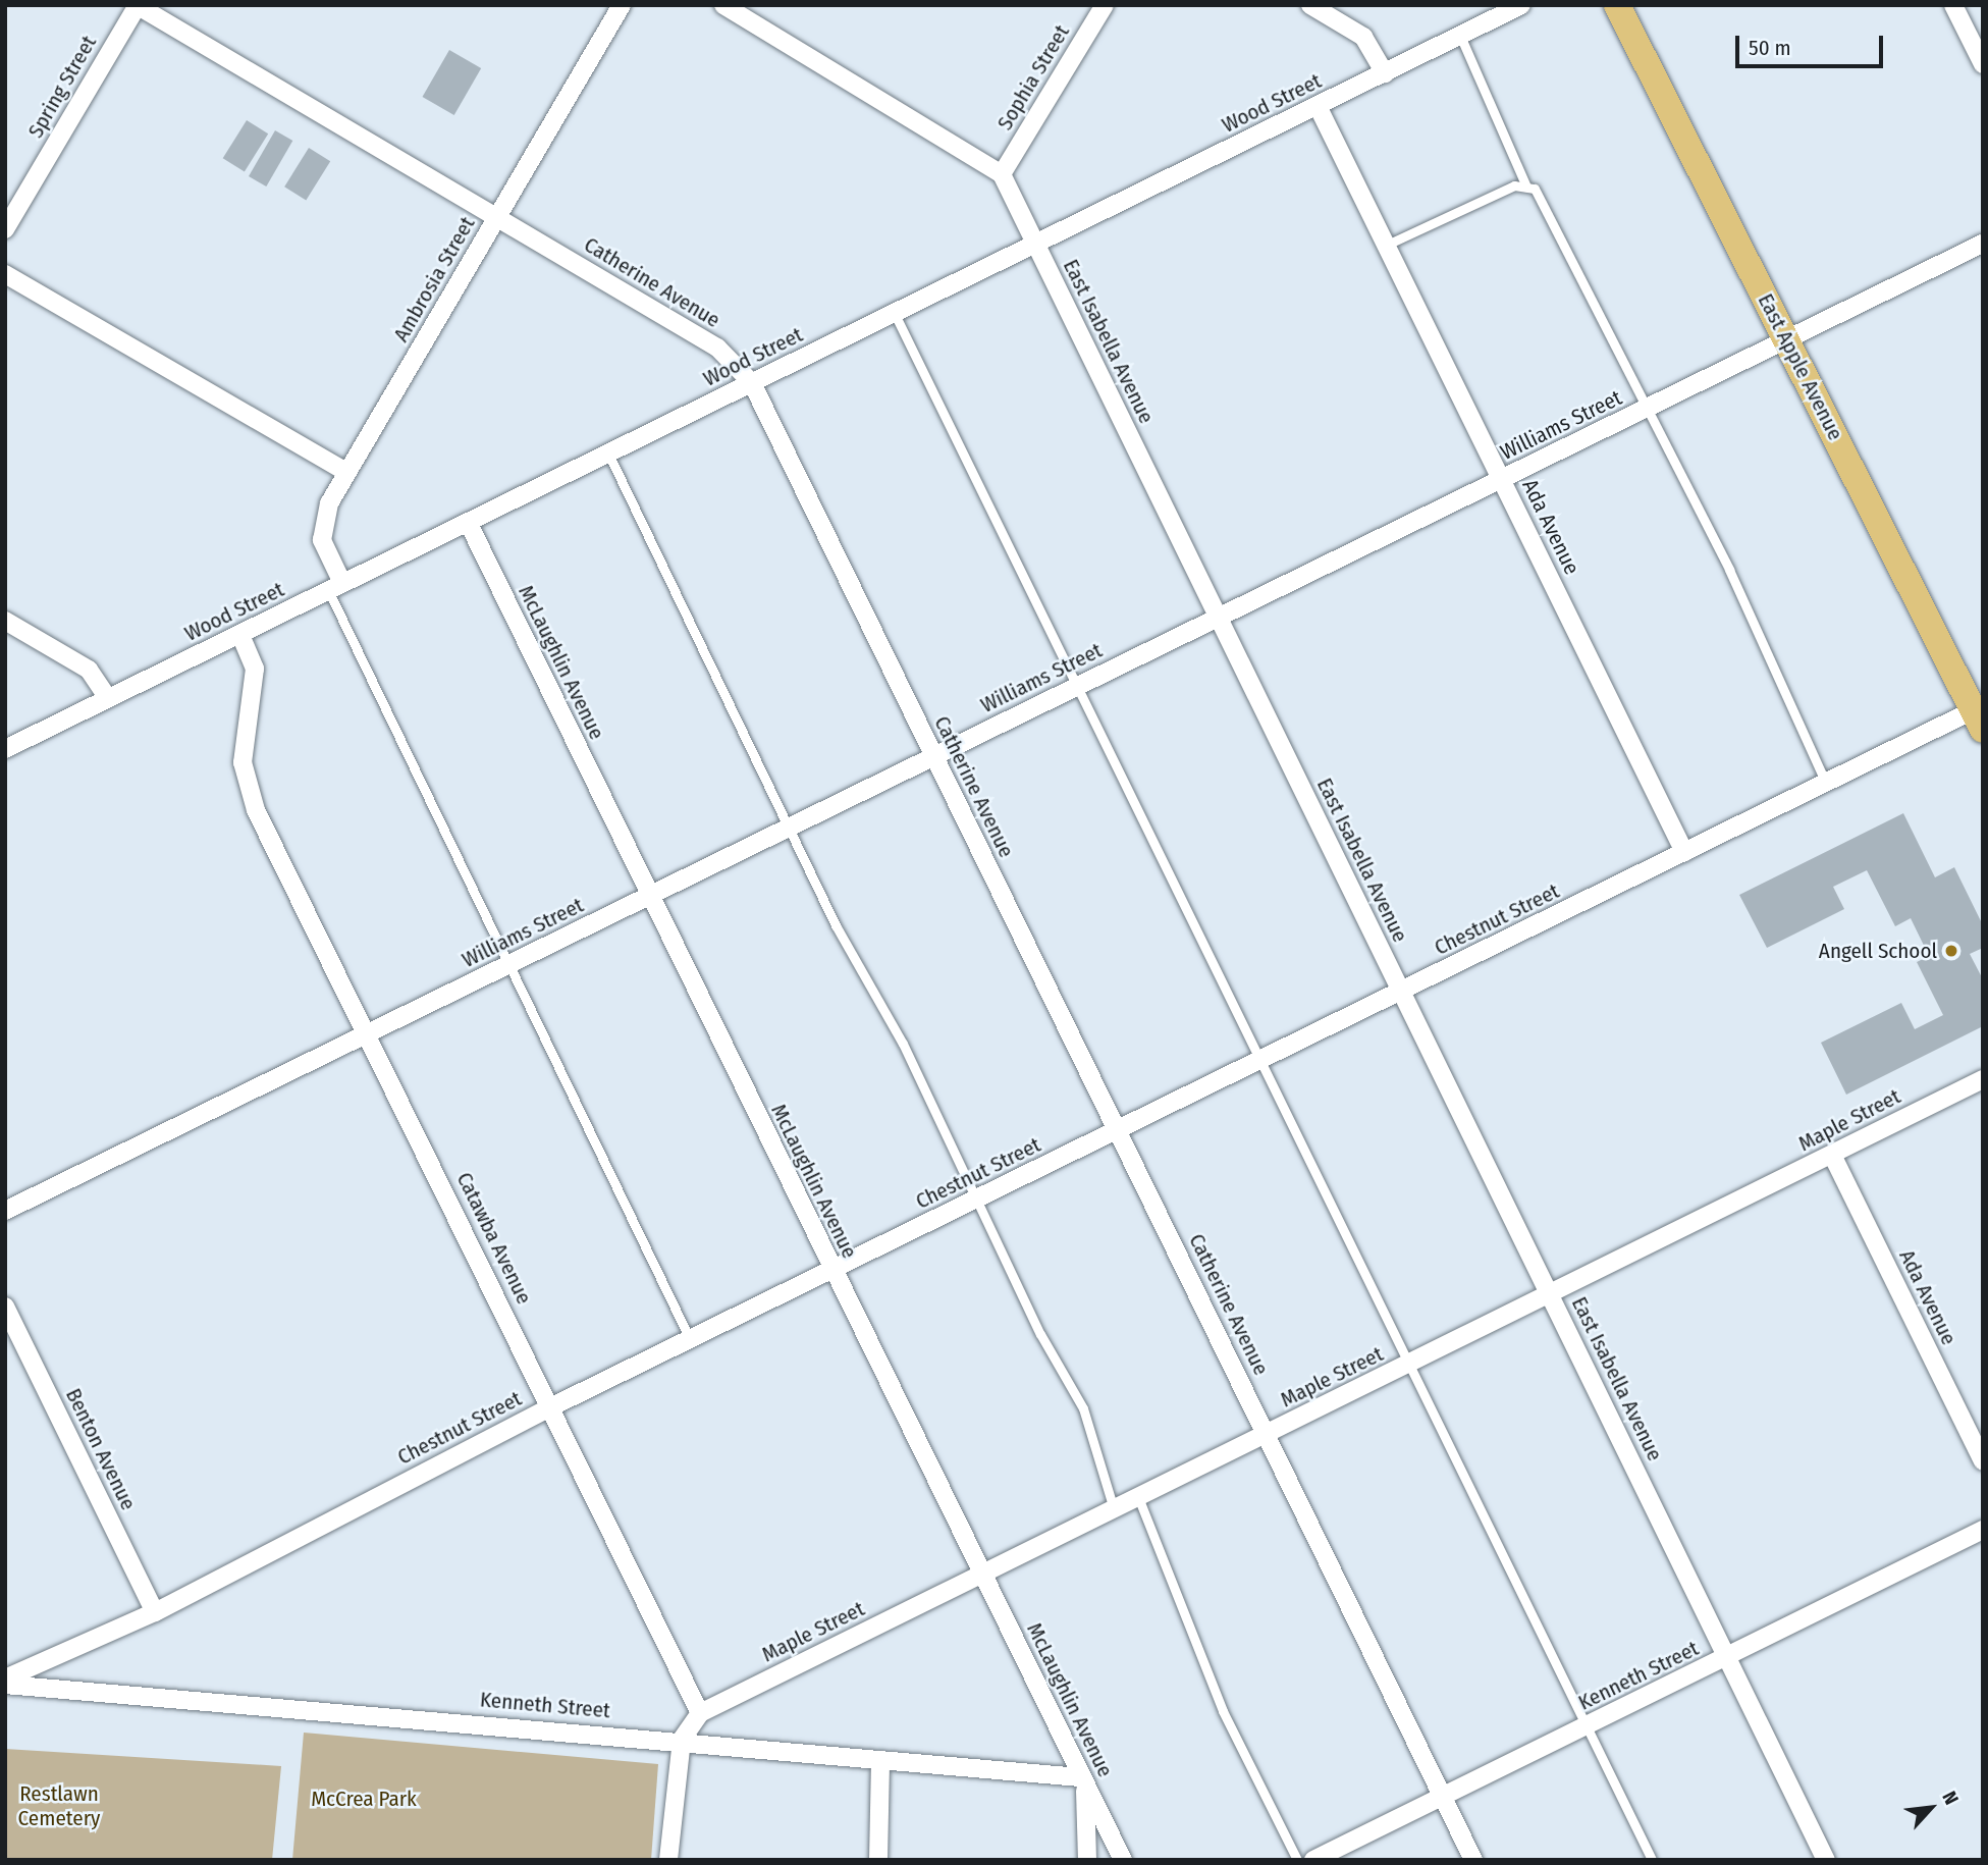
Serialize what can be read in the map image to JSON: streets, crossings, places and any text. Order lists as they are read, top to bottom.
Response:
{
  "streets": {
    "main road": ["East Apple Avenue"],
    "street": [
      "Sophia Street",
      "Spring Street",
      "Wood Street",
      "Ambrosia Street",
      "Catherine Avenue",
      "East Isabella Avenue",
      "Williams Street",
      "Ada Avenue",
      "McLaughlin Avenue",
      "Chestnut Street",
      "Maple Street",
      "Catawba Avenue",
      "Benton Avenue",
      "Kenneth Street"
    ]
  },
  "crossings": [
    ["Sophia Street", "East Isabella Avenue"],
    ["Spring Street", "Catherine Avenue"],
    ["Wood Street", "Ambrosia Street"],
    ["Wood Street", "Catherine Avenue"],
    ["Wood Street", "East Isabella Avenue"],
    ["Wood Street", "Ada Avenue"],
    ["Wood Street", "McLaughlin Avenue"],
    ["Wood Street", "Catawba Avenue"],
    ["Ambrosia Street", "Catherine Avenue"],
    ["Catherine Avenue", "Williams Street"],
    ["Catherine Avenue", "Chestnut Street"],
    ["Catherine Avenue", "Maple Street"],
    ["Catherine Avenue", "Kenneth Street"],
    ["East Isabella Avenue", "Williams Street"],
    ["East Isabella Avenue", "Chestnut Street"],
    ["East Isabella Avenue", "Maple Street"],
    ["East Isabella Avenue", "Kenneth Street"],
    ["East Apple Avenue", "Williams Street"],
    ["East Apple Avenue", "Chestnut Street"],
    ["Williams Street", "Ada Avenue"],
    ["Williams Street", "McLaughlin Avenue"],
    ["Williams Street", "Catawba Avenue"],
    ["Ada Avenue", "Chestnut Street"],
    ["Ada Avenue", "Maple Street"],
    ["McLaughlin Avenue", "Chestnut Street"],
    ["McLaughlin Avenue", "Maple Street"],
    ["McLaughlin Avenue", "Kenneth Street"],
    ["Chestnut Street", "Catawba Avenue"],
    ["Chestnut Street", "Benton Avenue"],
    ["Maple Street", "Catawba Avenue"]
  ],
  "parks": ["Restlawn Cemetery", "McCrea Park"],
  "places": ["Angell School"],
  "scale_bar": "50 m",
  "north": "top right"
}
